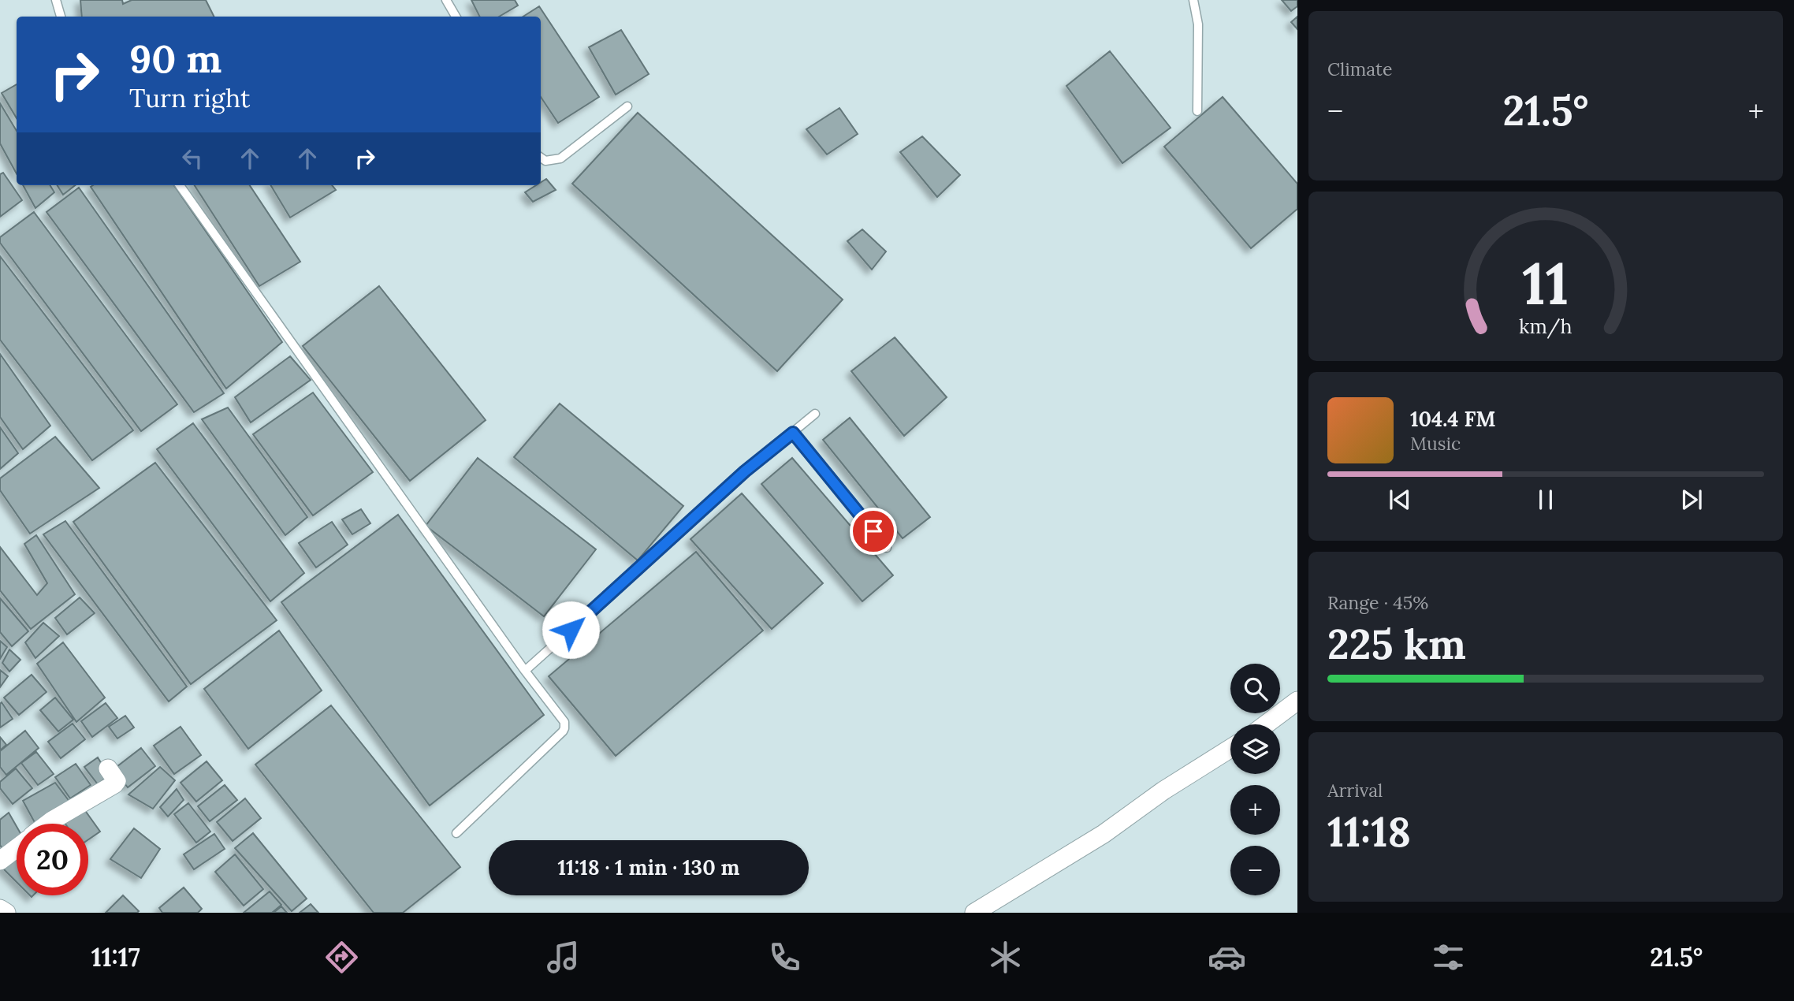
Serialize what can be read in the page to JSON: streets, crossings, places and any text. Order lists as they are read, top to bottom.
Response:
{
  "page": {
    "tile": [
      "Climate",
      ["Range · 45%", "225 km"],
      ["Arrival", "11:18"]
    ],
    "turn": ["90 m", "Turn right"],
    "heat": ["−", "21.5°", "+"],
    "song": ["104.4 FM", "Music"],
    "map_buttons": ["+", "−"],
    "limit": "20",
    "trip": "11:18 · 1 min · 130 m",
    "tabs": ["11:17", "21.5°"],
    "gauge": ["11", "km/h"]
  }
}
